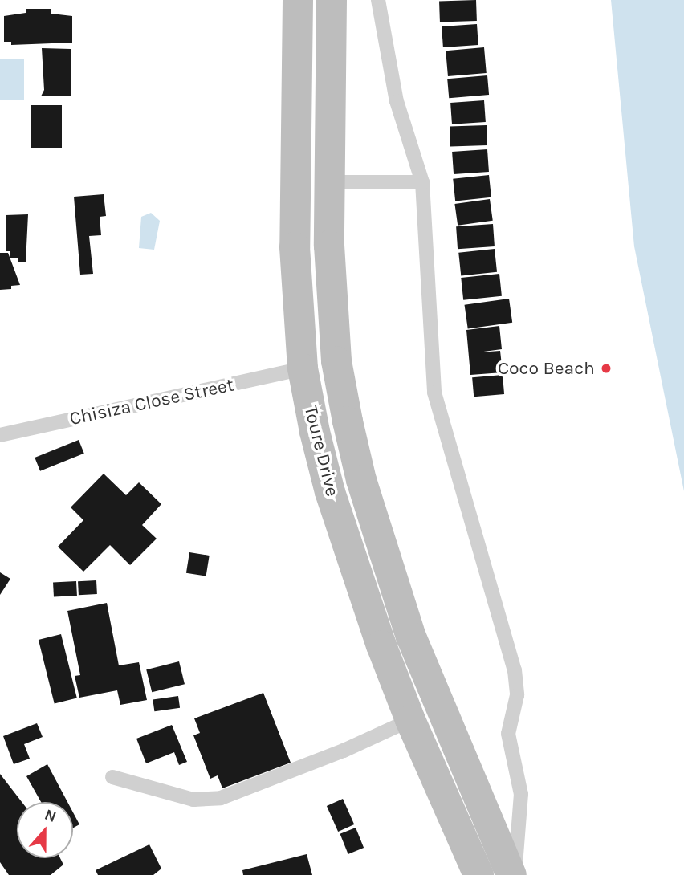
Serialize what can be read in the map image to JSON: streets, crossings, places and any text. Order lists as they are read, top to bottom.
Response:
{
  "streets": {
    "main road": ["Toure Drive"],
    "lane": ["Chisiza Close Street"]
  },
  "crossings": [
    ["Chisiza Close Street", "Toure Drive"]
  ],
  "places": ["Coco Beach"],
  "north": "top"
}
